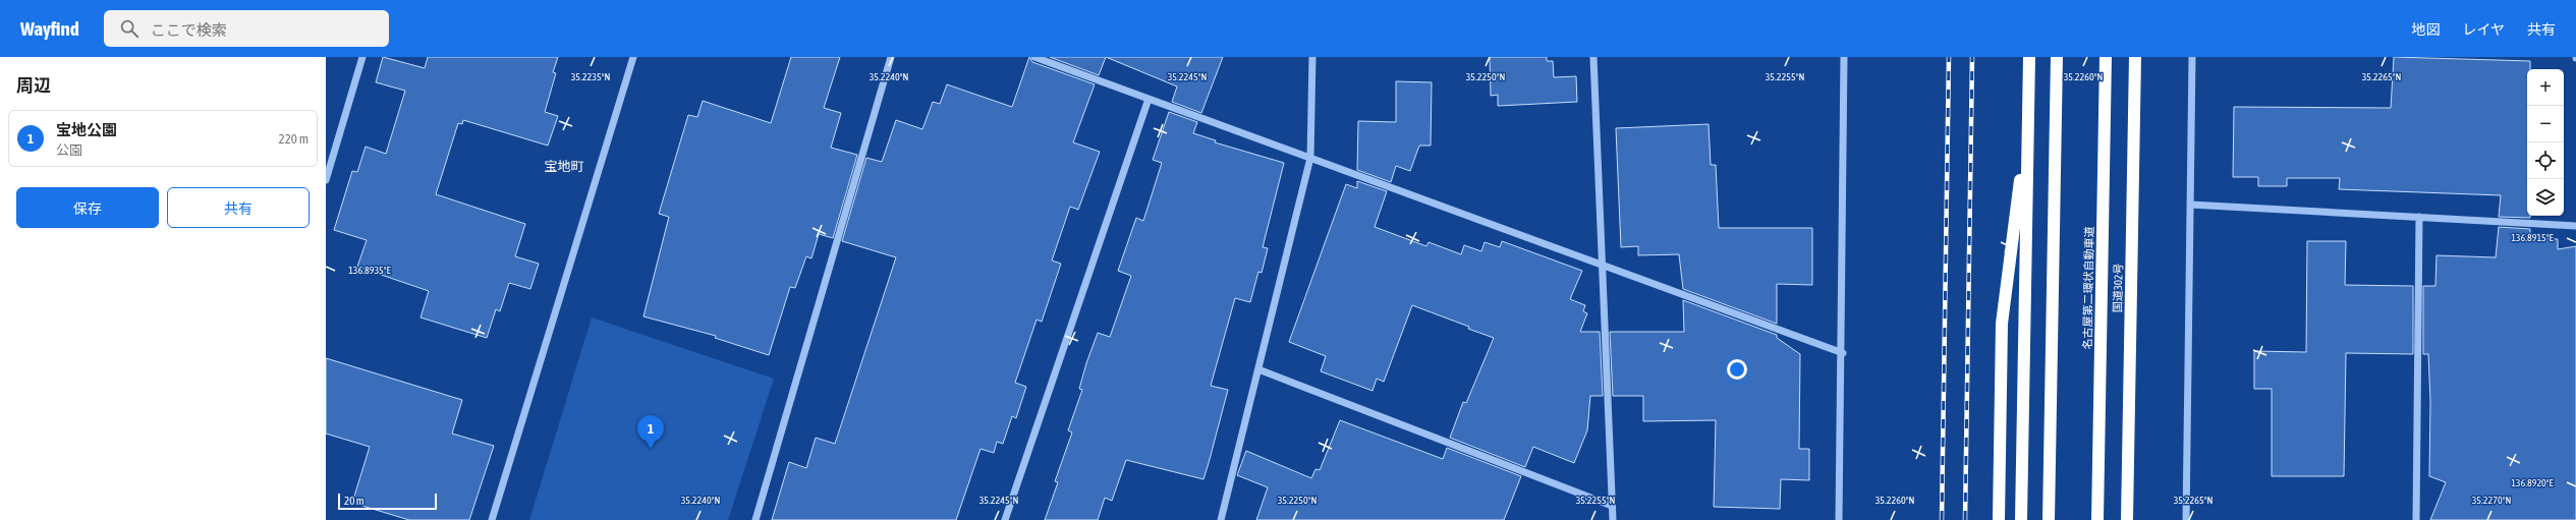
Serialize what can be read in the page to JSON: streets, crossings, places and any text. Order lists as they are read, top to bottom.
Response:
{
  "streets": {
    "highway": ["名古屋第二環状自動車道", "国道302号"]
  },
  "districts": ["宝地町"],
  "scale_bar": "20 m",
  "page": {
    "header": "Wayfind",
    "search": "ここで検索",
    "nav": ["地図", "レイヤ", "共有"],
    "heading": "周辺",
    "map_buttons": ["+", "−"],
    "list": [
      {
        "mark": "1",
        "name": "宝地公園",
        "note": "公園",
        "value": "220 m"
      }
    ],
    "buttons": ["保存", "共有"],
    "pins": "1",
    "scale": "20 m"
  },
  "coordinates": [
    "35.2235°N",
    "35.2240°N",
    "35.2245°N",
    "35.2250°N",
    "35.2260°N",
    "35.2265°N",
    "35.2255°N",
    "136.8915°E",
    "136.8935°E",
    "136.8920°E",
    "35.2270°N"
  ]
}
